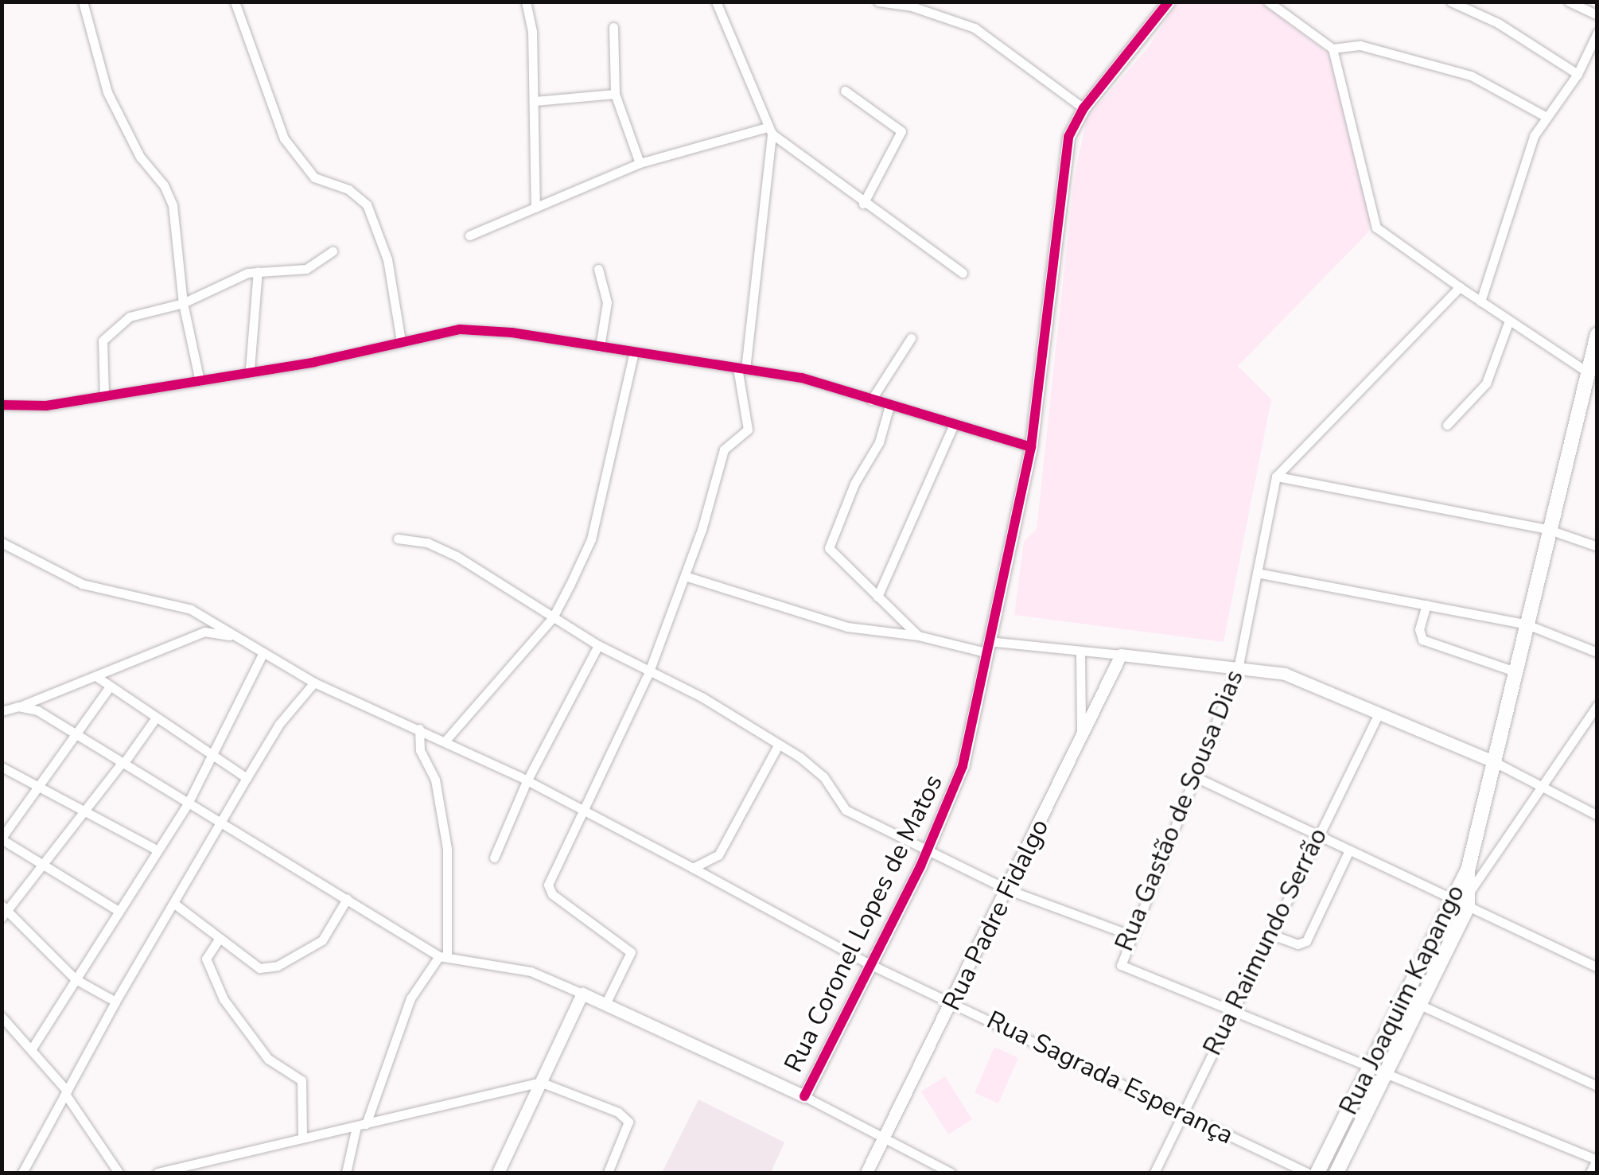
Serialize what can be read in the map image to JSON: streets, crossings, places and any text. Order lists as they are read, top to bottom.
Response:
{
  "streets": {
    "main road": ["Rua Joaquim Kapango"],
    "street": [
      "Rua Gastão de Sousa Dias",
      "Rua Padre Fidalgo",
      "Rua Coronel Lopes de Matos",
      "Rua Raimundo Serrão",
      "Rua Sagrada Esperança"
    ]
  },
  "crossings": [
    ["Rua Gastão de Sousa Dias", "Rua Raimundo Serrão"],
    ["Rua Gastão de Sousa Dias", "Rua Joaquim Kapango"],
    ["Rua Padre Fidalgo", "Rua Sagrada Esperança"],
    ["Rua Coronel Lopes de Matos", "Rua Sagrada Esperança"],
    ["Rua Raimundo Serrão", "Rua Sagrada Esperança"]
  ]
}
